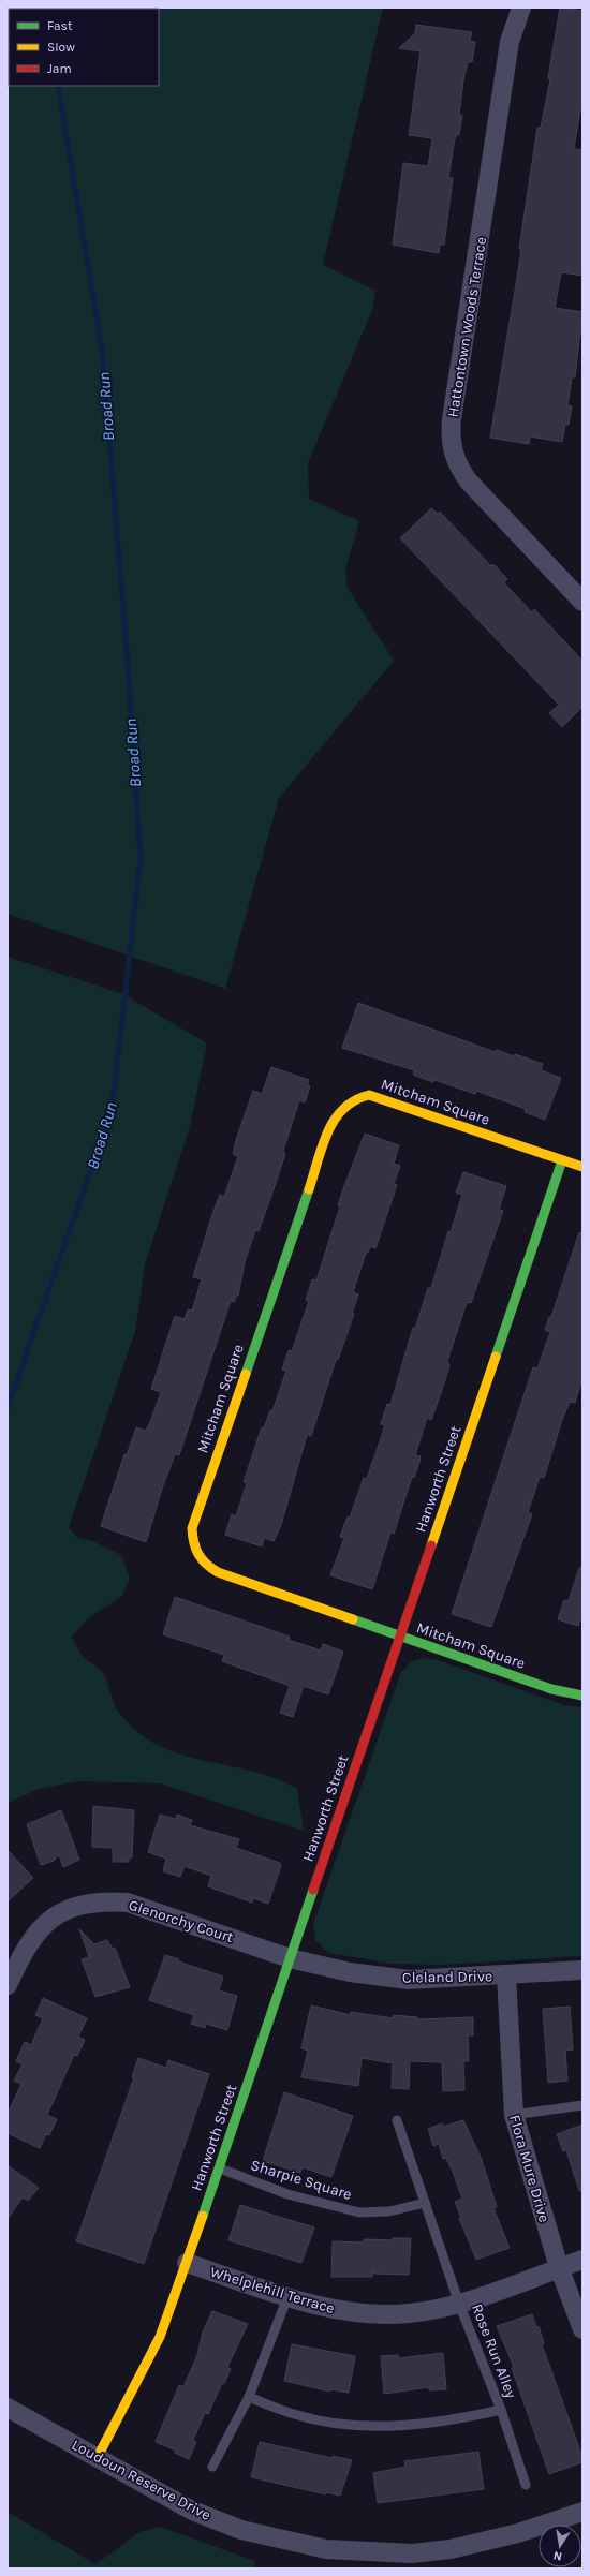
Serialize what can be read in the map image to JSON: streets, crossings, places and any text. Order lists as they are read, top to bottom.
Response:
{
  "streets": {
    "street": [
      "Hattontown Woods Terrace",
      "Mitcham Square",
      "Hanworth Street",
      "Glenorchy Court",
      "Cleland Drive",
      "Flora Mure Drive",
      "Whelplehill Terrace",
      "Loudoun Reserve Drive"
    ],
    "lane": ["Sharpie Square", "Rose Run Alley"]
  },
  "crossings": [
    ["Mitcham Square", "Hanworth Street"],
    ["Hanworth Street", "Glenorchy Court"],
    ["Hanworth Street", "Cleland Drive"],
    ["Hanworth Street", "Sharpie Square"],
    ["Hanworth Street", "Whelplehill Terrace"],
    ["Hanworth Street", "Loudoun Reserve Drive"],
    ["Glenorchy Court", "Cleland Drive"],
    ["Cleland Drive", "Flora Mure Drive"],
    ["Flora Mure Drive", "Whelplehill Terrace"],
    ["Whelplehill Terrace", "Rose Run Alley"]
  ],
  "water": ["Broad Run"],
  "legend": ["Fast", "Slow", "Jam"],
  "north": "bottom"
}
